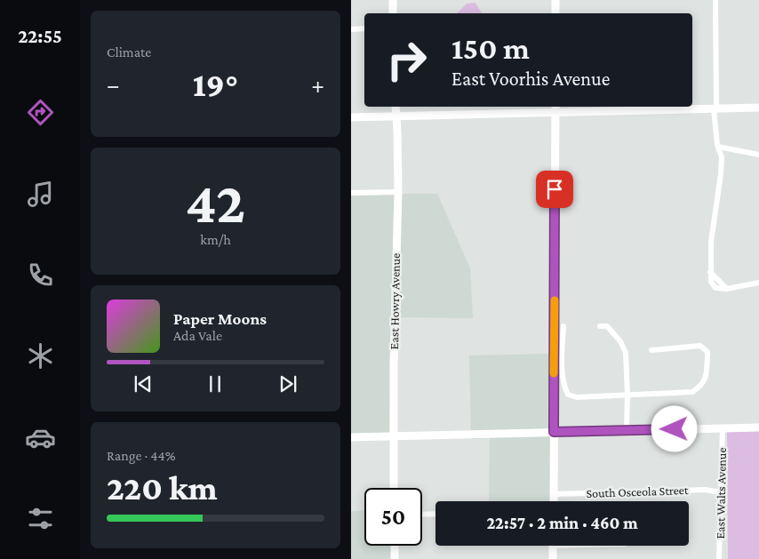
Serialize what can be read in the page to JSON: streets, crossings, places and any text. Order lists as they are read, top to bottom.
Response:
{
  "streets": {
    "street": ["East Howry Avenue", "South Osceola Street", "East Walts Avenue"]
  },
  "crossings": [
    ["South Osceola Street", "East Walts Avenue"]
  ],
  "page": {
    "tabs": "22:55",
    "tile": [
      "Climate",
      ["42", "km/h"],
      ["Range · 44%", "220 km"]
    ],
    "turn": ["150 m", "East Voorhis Avenue"],
    "heat": ["−", "19°", "+"],
    "song": ["Paper Moons", "Ada Vale"],
    "limit": "50",
    "trip": "22:57 · 2 min · 460 m"
  }
}
